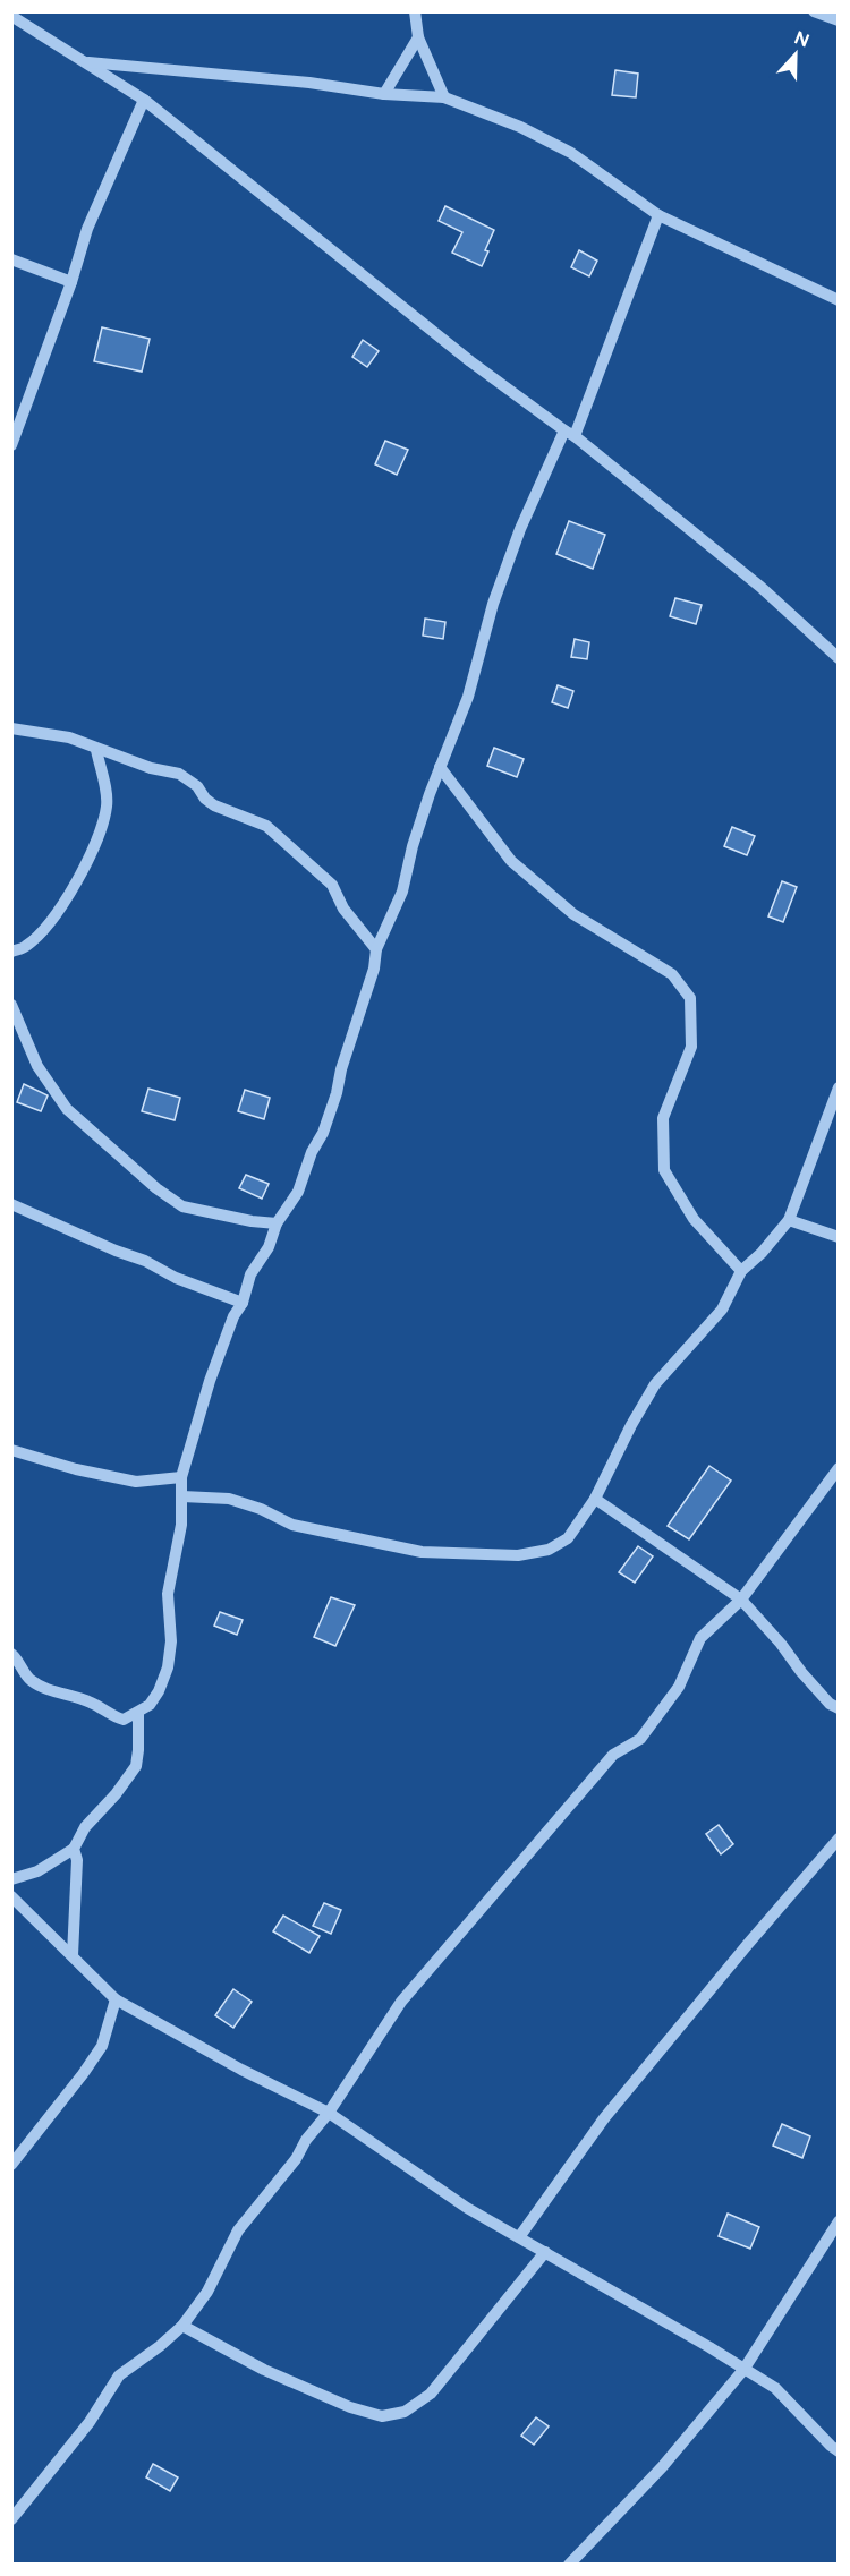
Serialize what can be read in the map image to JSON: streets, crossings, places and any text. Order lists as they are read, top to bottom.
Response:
{
  "north": "top"
}
